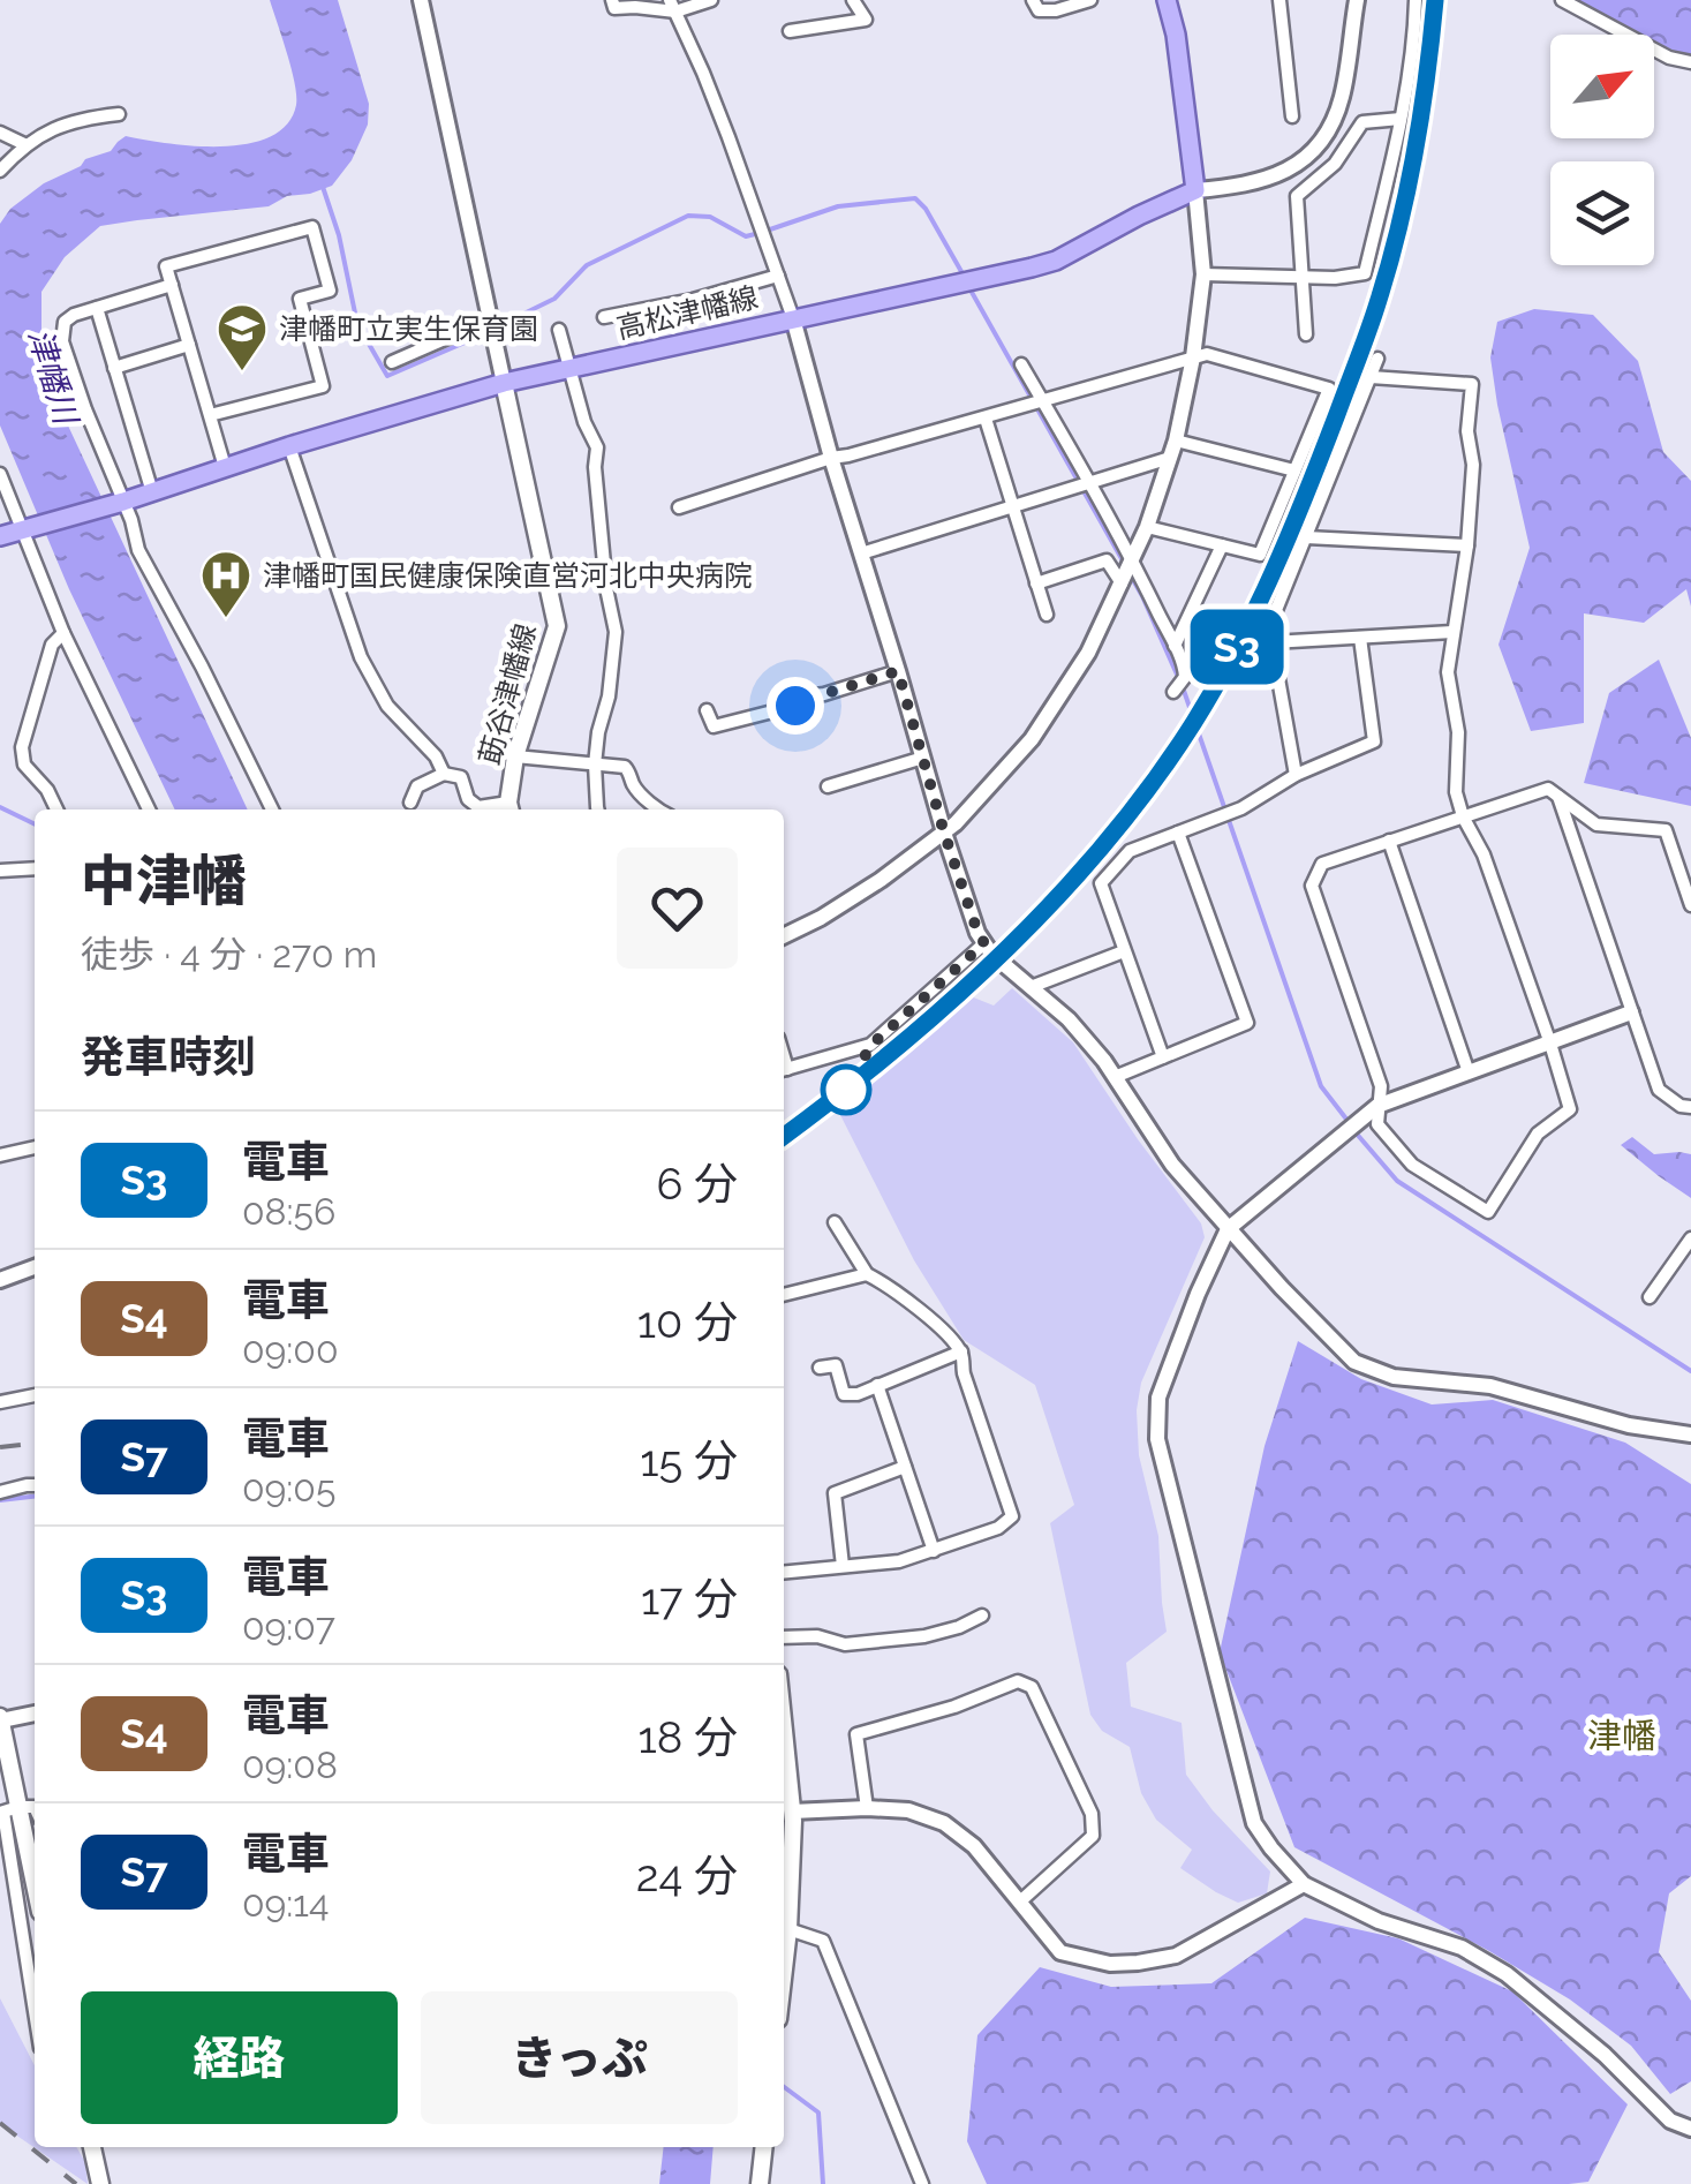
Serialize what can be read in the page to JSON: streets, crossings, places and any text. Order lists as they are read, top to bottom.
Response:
{
  "streets": {
    "main road": ["高松津幡線", "莇谷津幡線"]
  },
  "crossings": [
    ["高松津幡線", "莇谷津幡線"]
  ],
  "districts": ["津幡"],
  "water": ["津幡川"],
  "places": {
    "school or university": ["津幡町立実生保育園"],
    "hospital": ["津幡町国民健康保険直営河北中央病院"]
  },
  "north": "top right",
  "page": {
    "on_map": "S3",
    "heading": [
      ["中津幡", "徒歩 · 4 分 · 270 m"],
      "発車時刻"
    ],
    "list": [
      {
        "mark": "S3",
        "name": "電車",
        "note": "08:56",
        "value": "6 分"
      },
      {
        "mark": "S4",
        "name": "電車",
        "note": "09:00",
        "value": "10 分"
      },
      {
        "mark": "S7",
        "name": "電車",
        "note": "09:05",
        "value": "15 分"
      },
      {
        "mark": "S3",
        "name": "電車",
        "note": "09:07",
        "value": "17 分"
      },
      {
        "mark": "S4",
        "name": "電車",
        "note": "09:08",
        "value": "18 分"
      },
      {
        "mark": "S7",
        "name": "電車",
        "note": "09:14",
        "value": "24 分"
      }
    ],
    "buttons": ["経路", "きっぷ"]
  }
}
